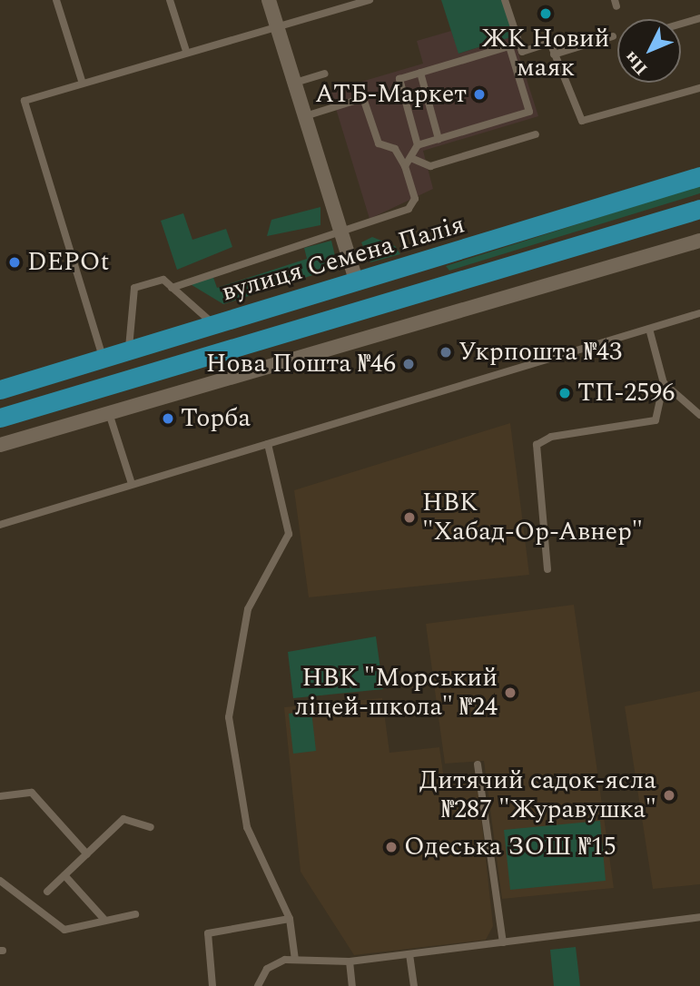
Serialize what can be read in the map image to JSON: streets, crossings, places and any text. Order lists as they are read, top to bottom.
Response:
{
  "streets": {
    "main road": ["вулиця Семена Палія"]
  },
  "places": [
    "ЖК Новий маяк",
    "АТБ-Маркет",
    "DEPOt",
    "Укрпошта №43",
    "Нова Пошта №46",
    "ТП-2596",
    "Торба",
    "НВК \"Хабад-Ор-Авнер\"",
    "НВК \"Морський ліцей-школа\" №24",
    "Дитячий садок-ясла №287 \"Журавушка\"",
    "Одеська ЗОШ №15"
  ],
  "north": "bottom left"
}
